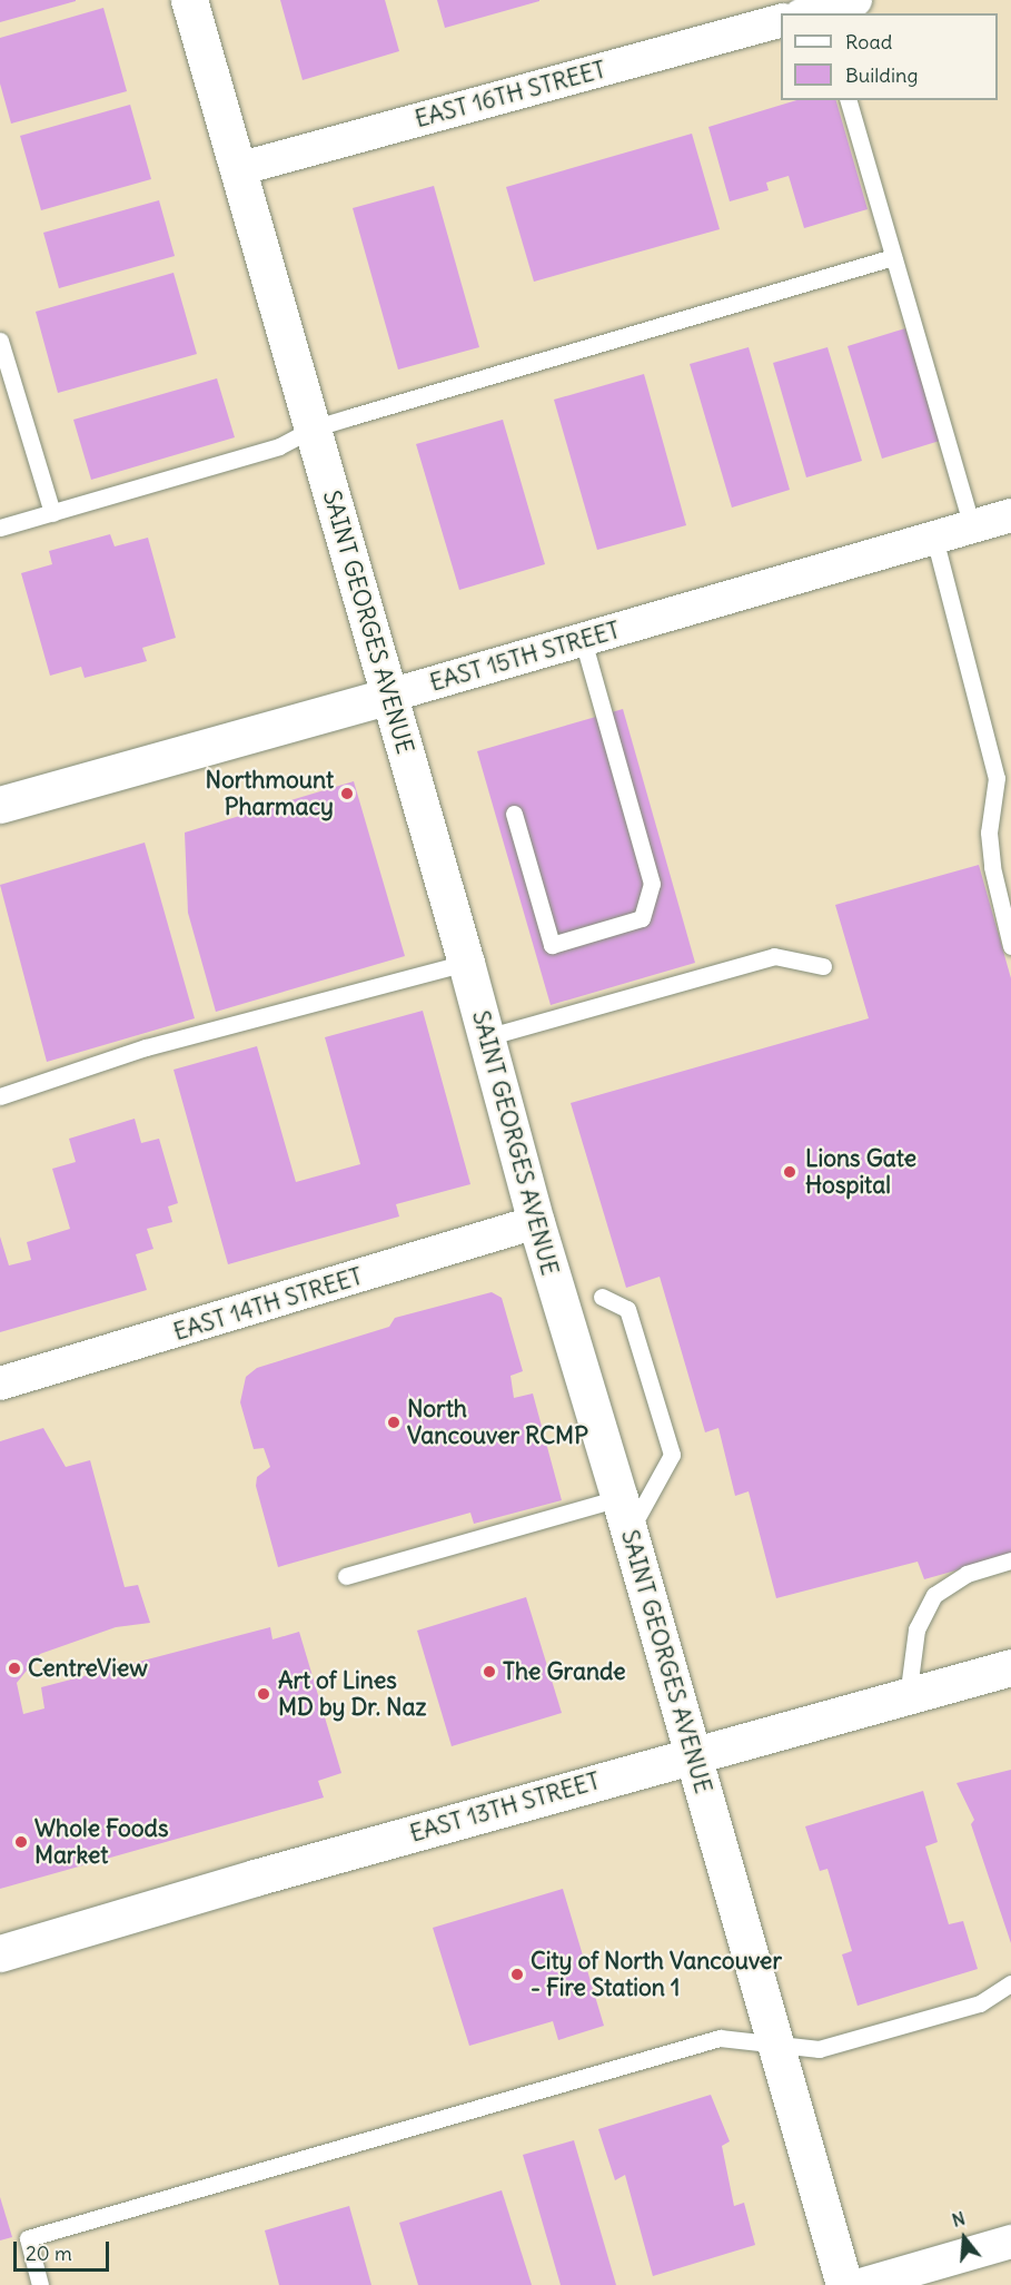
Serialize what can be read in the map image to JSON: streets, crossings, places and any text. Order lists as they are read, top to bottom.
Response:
{
  "streets": {
    "street": [
      "EAST 16TH STREET",
      "SAINT GEORGES AVENUE",
      "EAST 15TH STREET",
      "EAST 14TH STREET",
      "EAST 13TH STREET"
    ]
  },
  "crossings": [
    ["EAST 16TH STREET", "SAINT GEORGES AVENUE"],
    ["SAINT GEORGES AVENUE", "EAST 15TH STREET"],
    ["SAINT GEORGES AVENUE", "EAST 14TH STREET"],
    ["SAINT GEORGES AVENUE", "EAST 13TH STREET"]
  ],
  "places": [
    "Northmount Pharmacy",
    "Lions Gate Hospital",
    "North Vancouver RCMP",
    "CentreView",
    "The Grande",
    "Art of Lines MD by Dr. Naz",
    "Whole Foods Market",
    "City of North Vancouver - Fire Station 1"
  ],
  "legend": ["Road", "Building"],
  "scale_bar": "20 m",
  "north": "top"
}
